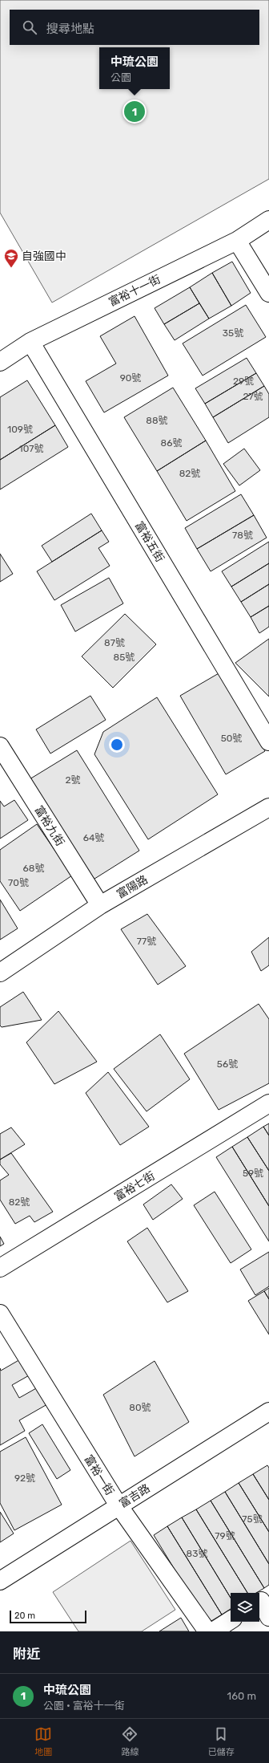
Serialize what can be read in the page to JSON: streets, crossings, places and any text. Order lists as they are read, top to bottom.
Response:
{
  "streets": {
    "street": [
      "富裕十一街",
      "富裕五街",
      "富裕九街",
      "富陽路",
      "富裕七街",
      "富裕一街",
      "富吉路"
    ]
  },
  "crossings": [
    ["富裕十一街", "富裕五街"],
    ["富裕九街", "富陽路"],
    ["富裕一街", "富吉路"]
  ],
  "places": {
    "school or university": ["自強國中"]
  },
  "house_numbers": [
    "35號",
    "90號",
    "29號",
    "27號",
    "88號",
    "109號",
    "86號",
    "107號",
    "82號",
    "78號",
    "87號",
    "85號",
    "50號",
    "2號",
    "64號",
    "68號",
    "70號",
    "77號",
    "56號",
    "59號",
    "82號",
    "80號",
    "92號",
    "75號",
    "79號",
    "83號"
  ],
  "scale_bar": "20 m",
  "page": {
    "search": "搜尋地點",
    "popup": ["中琉公園", "公園"],
    "pins": "1",
    "scale": "20 m",
    "heading": "附近",
    "list": [
      {
        "mark": "1",
        "name": "中琉公園",
        "note": "公園 · 富裕十一街",
        "value": "160 m"
      }
    ],
    "nav": ["地圖", "路線", "已儲存"]
  }
}
